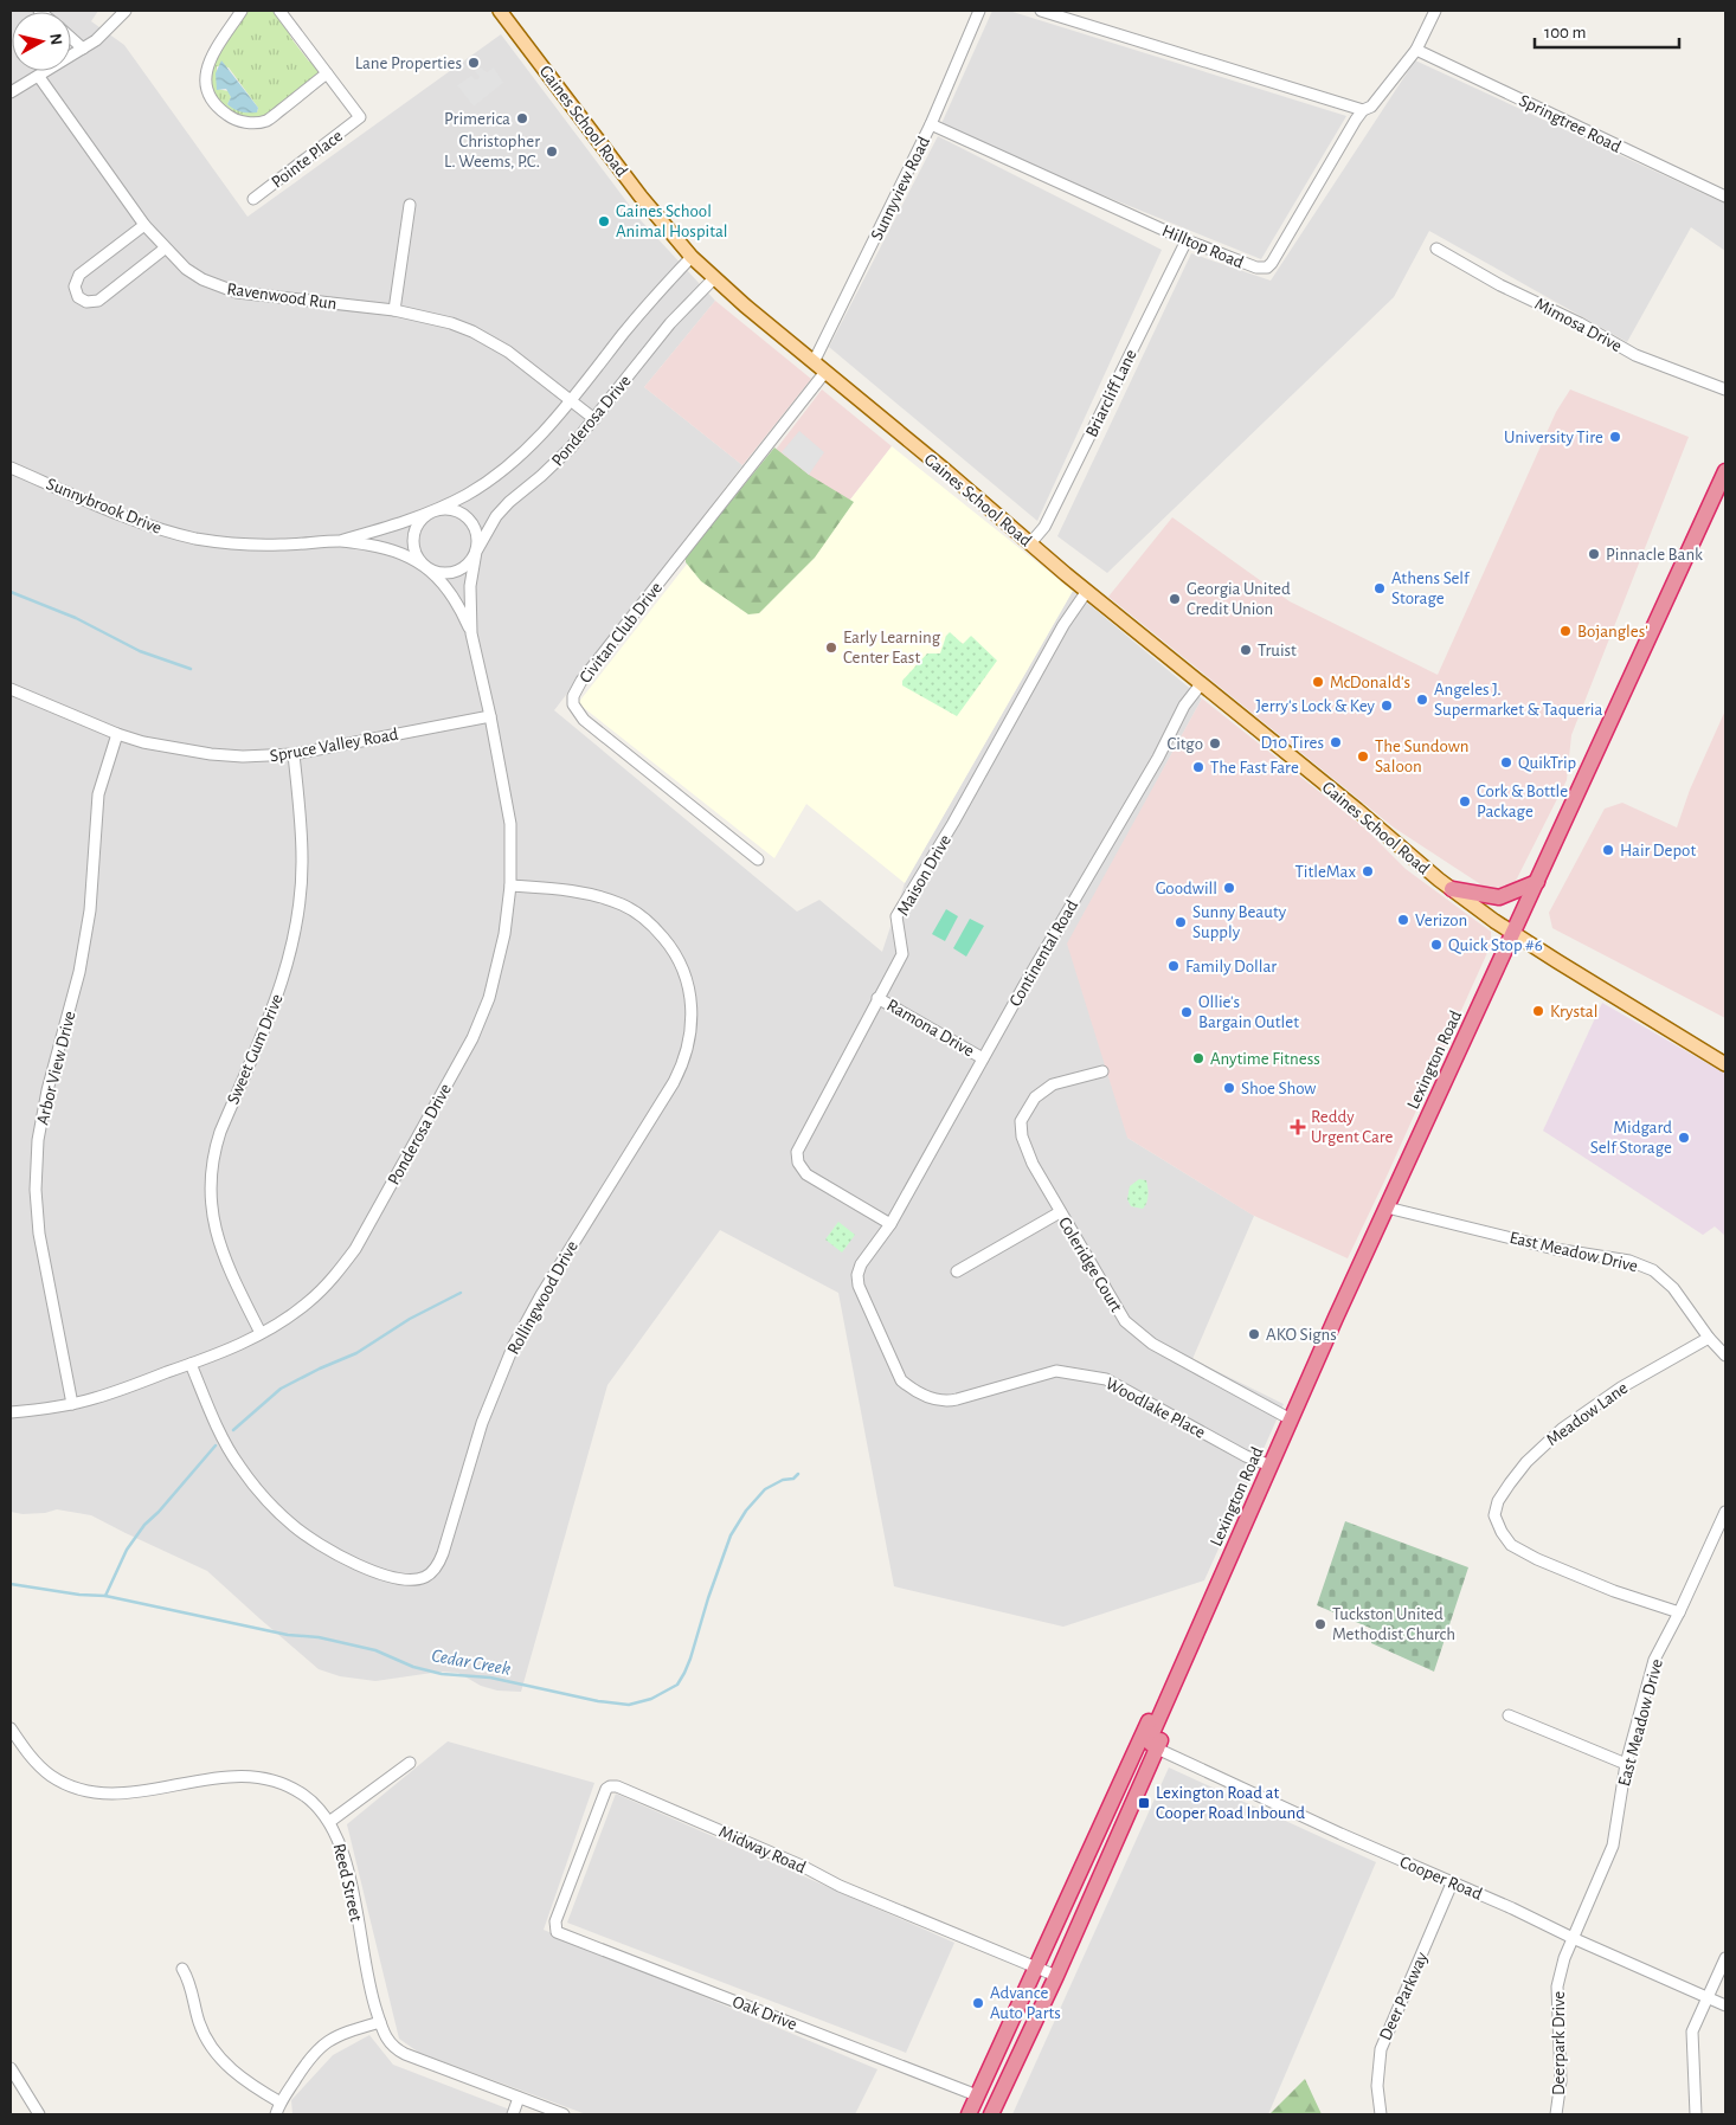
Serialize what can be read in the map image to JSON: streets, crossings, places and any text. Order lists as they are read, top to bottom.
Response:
{
  "streets": {
    "highway": ["Lexington Road"],
    "main road": ["Gaines School Road"],
    "street": [
      "Springtree Road",
      "Pointe Place",
      "Sunnyview Road",
      "Hilltop Road",
      "Ravenwood Run",
      "Mimosa Drive",
      "Briarcliff Lane",
      "Ponderosa Drive",
      "Sunnybrook Drive",
      "Civitan Club Drive",
      "Spruce Valley Road",
      "Maison Drive",
      "Continental Road",
      "Ramona Drive",
      "Sweet Gum Drive",
      "Arbor View Drive",
      "East Meadow Drive",
      "Coleridge Court",
      "Rollingwood Drive",
      "Woodlake Place",
      "Meadow Lane",
      "Midway Road",
      "Cooper Road",
      "Reed Street",
      "Deer Parkway",
      "Oak Drive",
      "Deerpark Drive"
    ]
  },
  "crossings": [
    ["Gaines School Road", "Sunnyview Road"],
    ["Gaines School Road", "Briarcliff Lane"],
    ["Gaines School Road", "Ponderosa Drive"],
    ["Gaines School Road", "Civitan Club Drive"],
    ["Gaines School Road", "Maison Drive"],
    ["Gaines School Road", "Continental Road"],
    ["Gaines School Road", "Lexington Road"],
    ["Springtree Road", "Hilltop Road"],
    ["Sunnyview Road", "Hilltop Road"],
    ["Hilltop Road", "Briarcliff Lane"],
    ["Ravenwood Run", "Ponderosa Drive"],
    ["Ponderosa Drive", "Sunnybrook Drive"],
    ["Ponderosa Drive", "Spruce Valley Road"],
    ["Ponderosa Drive", "Sweet Gum Drive"],
    ["Ponderosa Drive", "Arbor View Drive"],
    ["Ponderosa Drive", "Rollingwood Drive"],
    ["Spruce Valley Road", "Sweet Gum Drive"],
    ["Spruce Valley Road", "Arbor View Drive"],
    ["Maison Drive", "Continental Road"],
    ["Maison Drive", "Ramona Drive"],
    ["Maison Drive", "Woodlake Place"],
    ["Continental Road", "Ramona Drive"],
    ["Continental Road", "Woodlake Place"],
    ["Lexington Road", "East Meadow Drive"],
    ["Lexington Road", "Coleridge Court"],
    ["Lexington Road", "Woodlake Place"],
    ["Lexington Road", "Midway Road"],
    ["Lexington Road", "Cooper Road"],
    ["Lexington Road", "Oak Drive"],
    ["East Meadow Drive", "Meadow Lane"],
    ["East Meadow Drive", "Cooper Road"],
    ["East Meadow Drive", "Deerpark Drive"],
    ["Midway Road", "Oak Drive"],
    ["Cooper Road", "Deer Parkway"],
    ["Cooper Road", "Deerpark Drive"]
  ],
  "water": ["Cedar Creek"],
  "places": {
    "other": [
      "Lane Properties",
      "Primerica",
      "Christopher L. Weems, P.C.",
      "Gaines School Animal Hospital",
      "University Tire",
      "Pinnacle Bank",
      "Athens Self Storage",
      "Georgia United Credit Union",
      "Bojangles'",
      "Early Learning Center East",
      "Truist",
      "McDonald's",
      "Angeles J. Supermarket & Taqueria",
      "Jerry's Lock & Key",
      "D10 Tires",
      "Citgo",
      "The Sundown Saloon",
      "QuikTrip",
      "The Fast Fare",
      "Cork & Bottle Package",
      "Hair Depot",
      "TitleMax",
      "Goodwill",
      "Verizon",
      "Sunny Beauty Supply",
      "Quick Stop #6",
      "Family Dollar",
      "Krystal",
      "Ollie's Bargain Outlet",
      "Anytime Fitness",
      "Shoe Show",
      "Midgard Self Storage",
      "AKO Signs",
      "Tuckston United Methodist Church",
      "Advance Auto Parts"
    ],
    "health": ["Reddy Urgent Care"],
    "transit": ["Lexington Road at Cooper Road Inbound"]
  },
  "scale_bar": "100 m",
  "north": "right"
}
